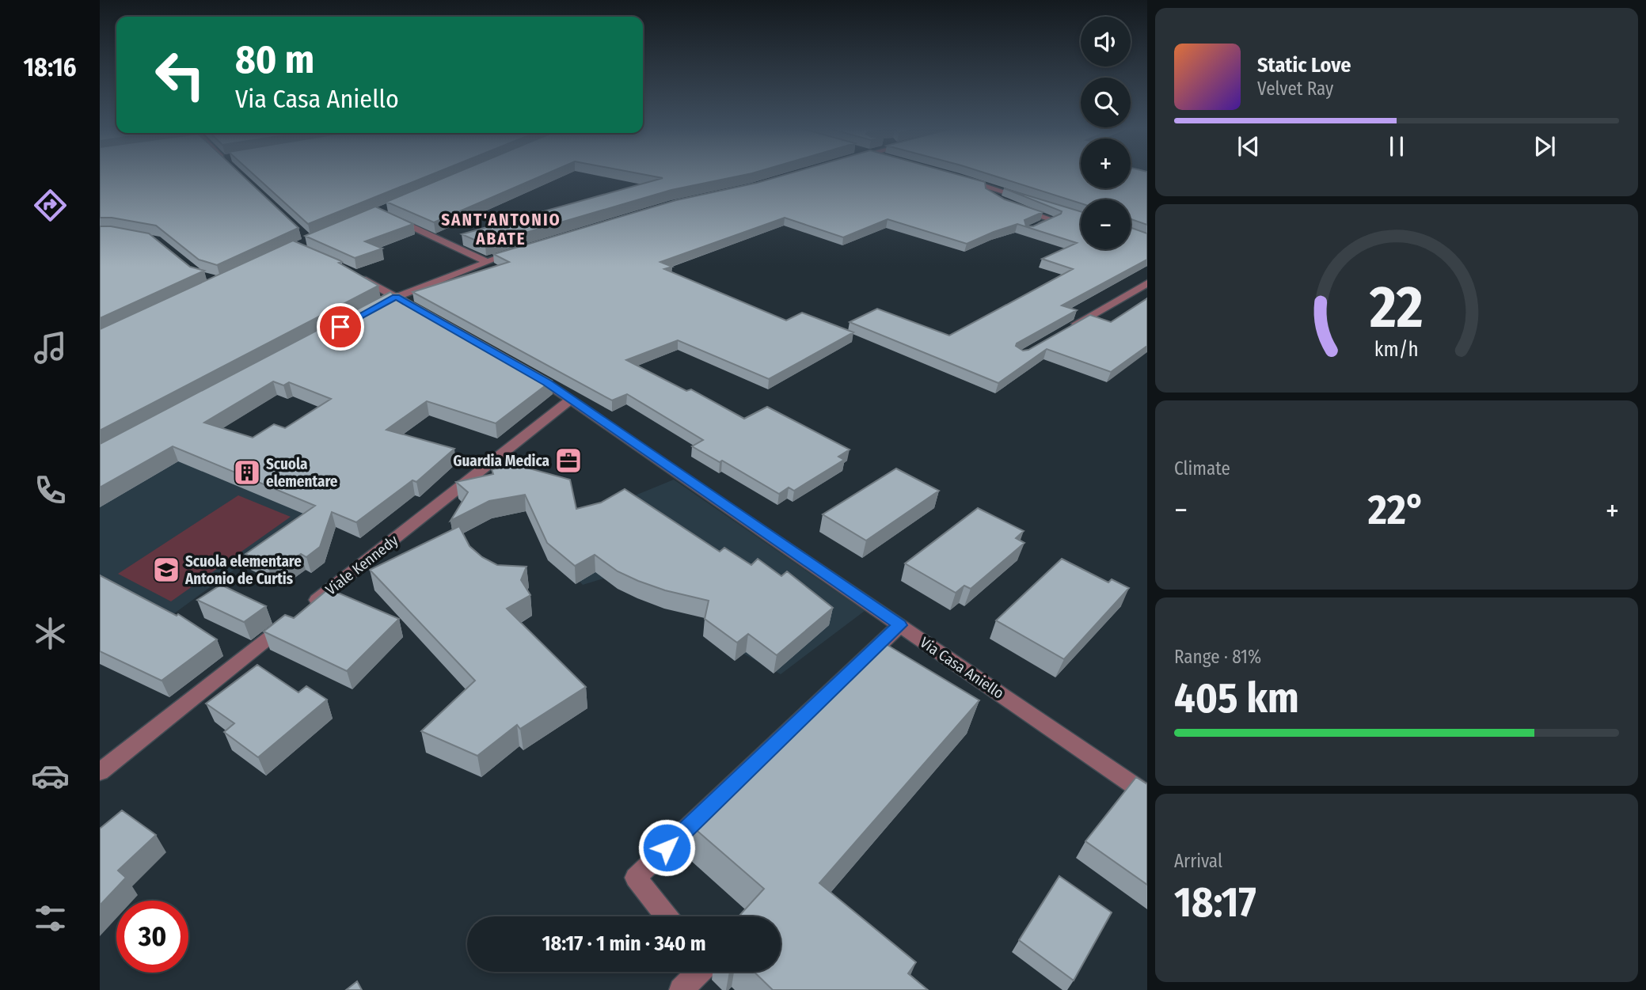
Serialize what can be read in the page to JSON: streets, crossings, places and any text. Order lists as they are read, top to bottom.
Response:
{
  "streets": {
    "street": ["Viale Kennedy", "Via Casa Aniello"]
  },
  "crossings": [
    ["Viale Kennedy", "Via Casa Aniello"]
  ],
  "districts": ["SANT'ANTONIO ABATE"],
  "places": {
    "office": ["Guardia Medica"],
    "building": ["Scuola elementare"],
    "school or university": ["Scuola elementare Antonio de Curtis"]
  },
  "page": {
    "tabs": "18:16",
    "map_buttons": ["+", "−"],
    "turn": ["80 m", "Via Casa Aniello"],
    "song": ["Static Love", "Velvet Ray"],
    "tile": [
      "Climate",
      ["Range · 81%", "405 km"],
      ["Arrival", "18:17"]
    ],
    "heat": ["−", "22°", "+"],
    "limit": "30",
    "trip": "18:17 · 1 min · 340 m",
    "gauge": ["22", "km/h"]
  }
}
